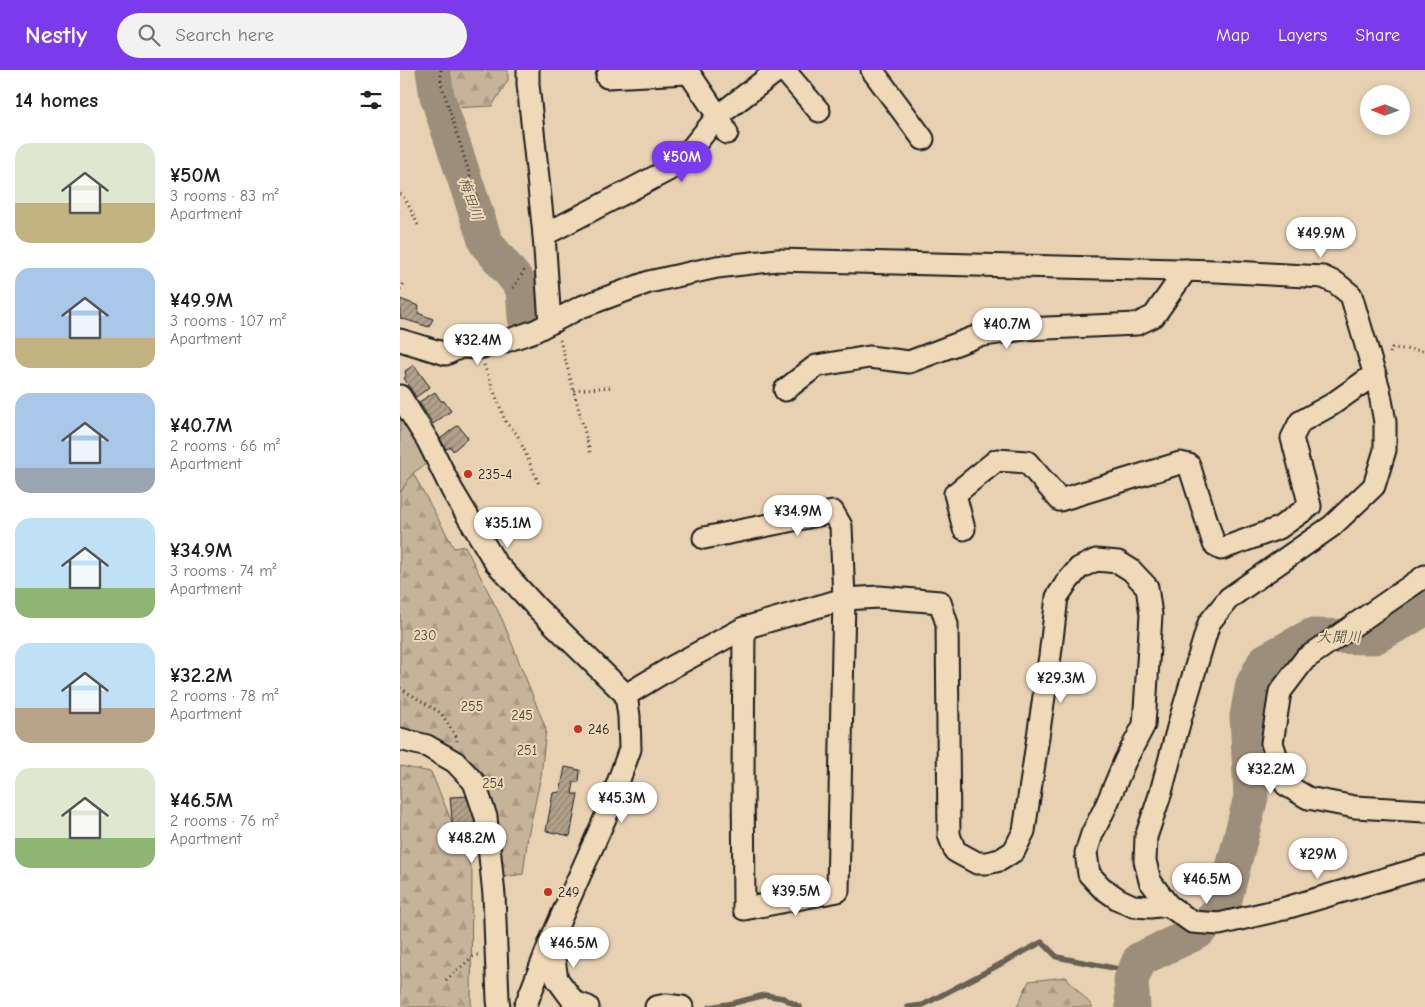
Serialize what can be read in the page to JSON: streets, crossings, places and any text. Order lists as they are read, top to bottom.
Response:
{
  "water": ["梅田川", "大聞川"],
  "parks": [
    "230",
    "255",
    "245",
    "251",
    "254"
  ],
  "places": ["235-4", "246", "249"],
  "north": "left",
  "page": {
    "header": "Nestly",
    "search": "Search here",
    "nav": ["Map", "Layers", "Share"],
    "heading": "14 homes",
    "list": [
      {
        "name": "¥50M",
        "note": "3 rooms · 83 m² · Apartment"
      },
      {
        "name": "¥49.9M",
        "note": "3 rooms · 107 m² · Apartment"
      },
      {
        "name": "¥40.7M",
        "note": "2 rooms · 66 m² · Apartment"
      },
      {
        "name": "¥34.9M",
        "note": "3 rooms · 74 m² · Apartment"
      },
      {
        "name": "¥32.2M",
        "note": "2 rooms · 78 m² · Apartment"
      },
      {
        "name": "¥46.5M",
        "note": "2 rooms · 76 m² · Apartment"
      }
    ],
    "price": [
      "¥50M",
      "¥49.9M",
      "¥40.7M",
      "¥32.4M",
      "¥34.9M",
      "¥35.1M",
      "¥29.3M",
      "¥32.2M",
      "¥45.3M",
      "¥48.2M",
      "¥29M",
      "¥46.5M",
      "¥39.5M",
      "¥46.5M"
    ]
  }
}
